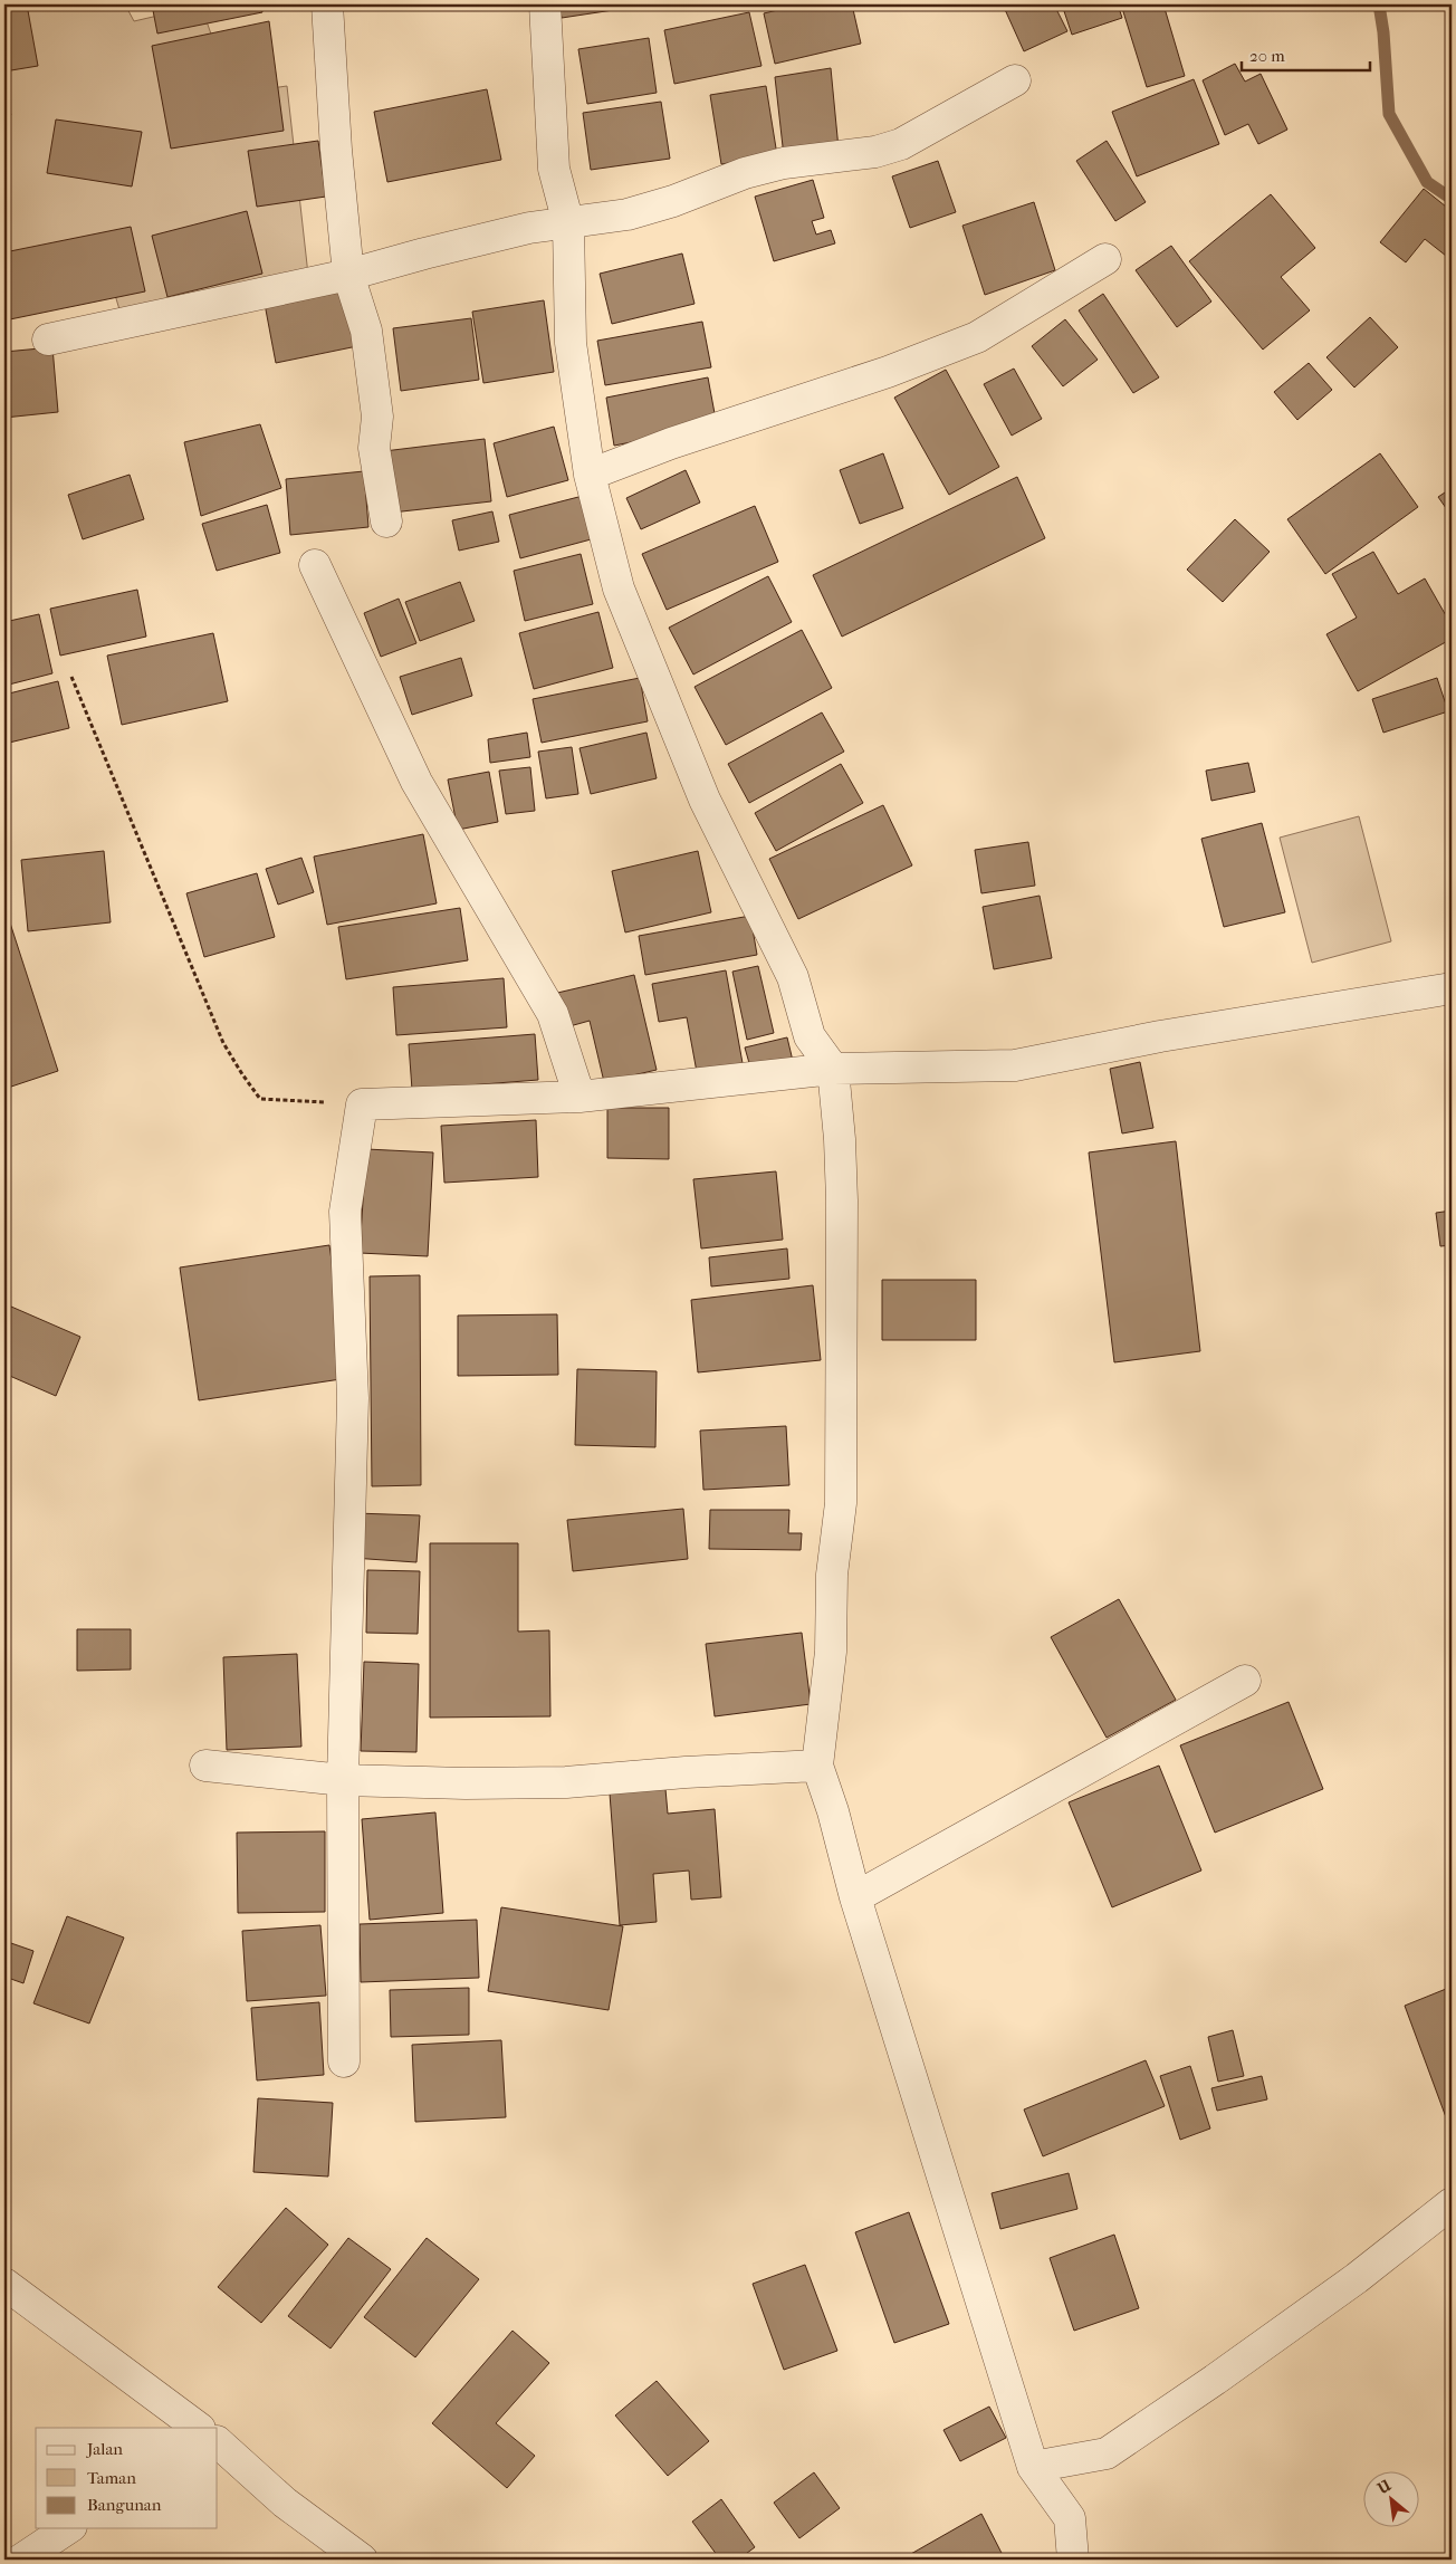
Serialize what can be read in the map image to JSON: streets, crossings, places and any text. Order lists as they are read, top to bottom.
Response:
{
  "legend": ["Jalan", "Taman", "Bangunan"],
  "scale_bar": "20 m",
  "north": "top left"
}
